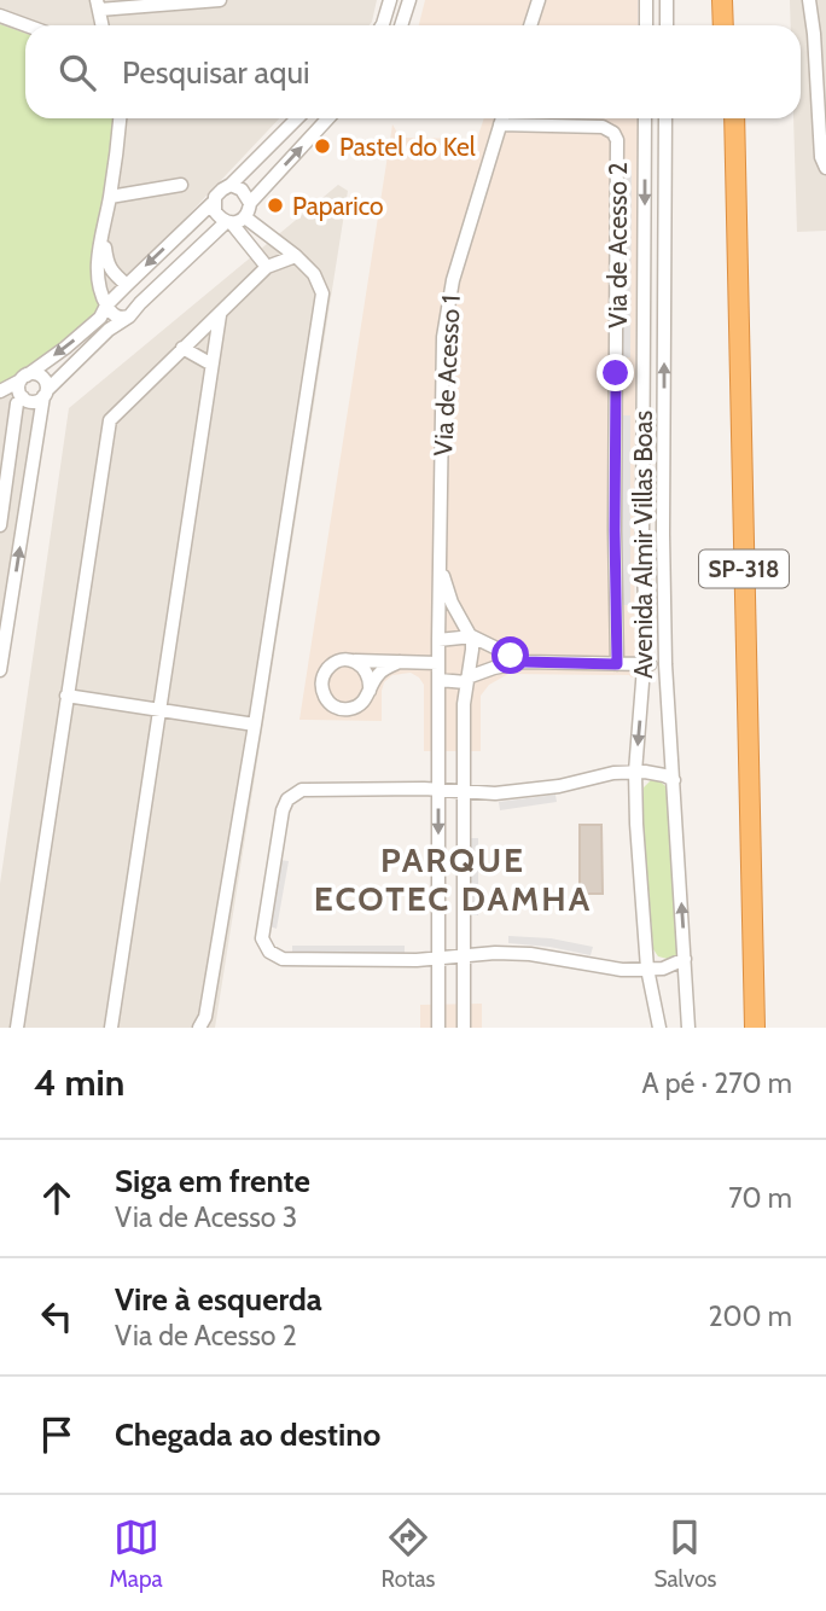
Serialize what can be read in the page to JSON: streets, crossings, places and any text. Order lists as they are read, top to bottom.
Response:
{
  "streets": {
    "highway": ["SP-318"],
    "street": ["Via de Acesso 2", "Via de Acesso 1", "Avenida Almir Villas Boas"]
  },
  "crossings": [
    ["Via de Acesso 2", "Via de Acesso 1"]
  ],
  "districts": ["PARQUE ECOTEC DAMHA"],
  "places": ["Pastel do Kel", "Paparico"],
  "page": {
    "search": "Pesquisar aqui",
    "heading": ["4 min", "A pé · 270 m"],
    "list": [
      ["Siga em frente", "Via de Acesso 3", "70 m"],
      ["Vire à esquerda", "Via de Acesso 2", "200 m"],
      "Chegada ao destino"
    ],
    "nav": ["Mapa", "Rotas", "Salvos"]
  }
}
